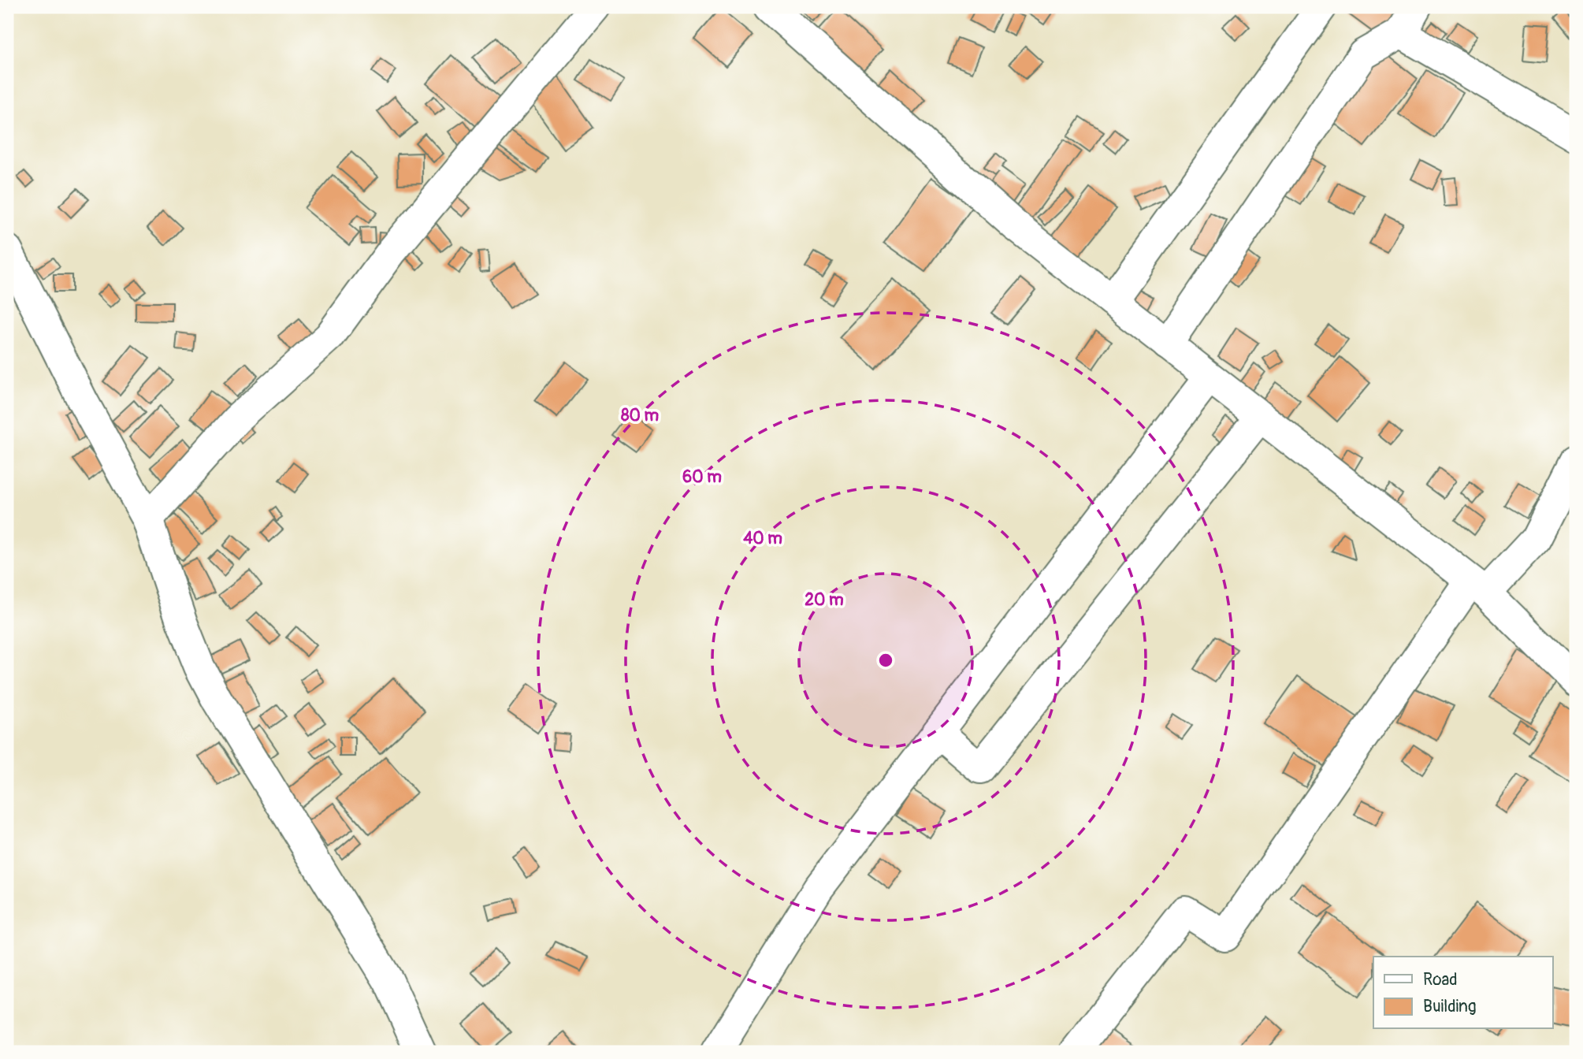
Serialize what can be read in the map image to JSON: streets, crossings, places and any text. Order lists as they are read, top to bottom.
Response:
{
  "legend": ["Road", "Building"],
  "rings": [
    "80 m",
    "60 m",
    "40 m",
    "20 m"
  ]
}
